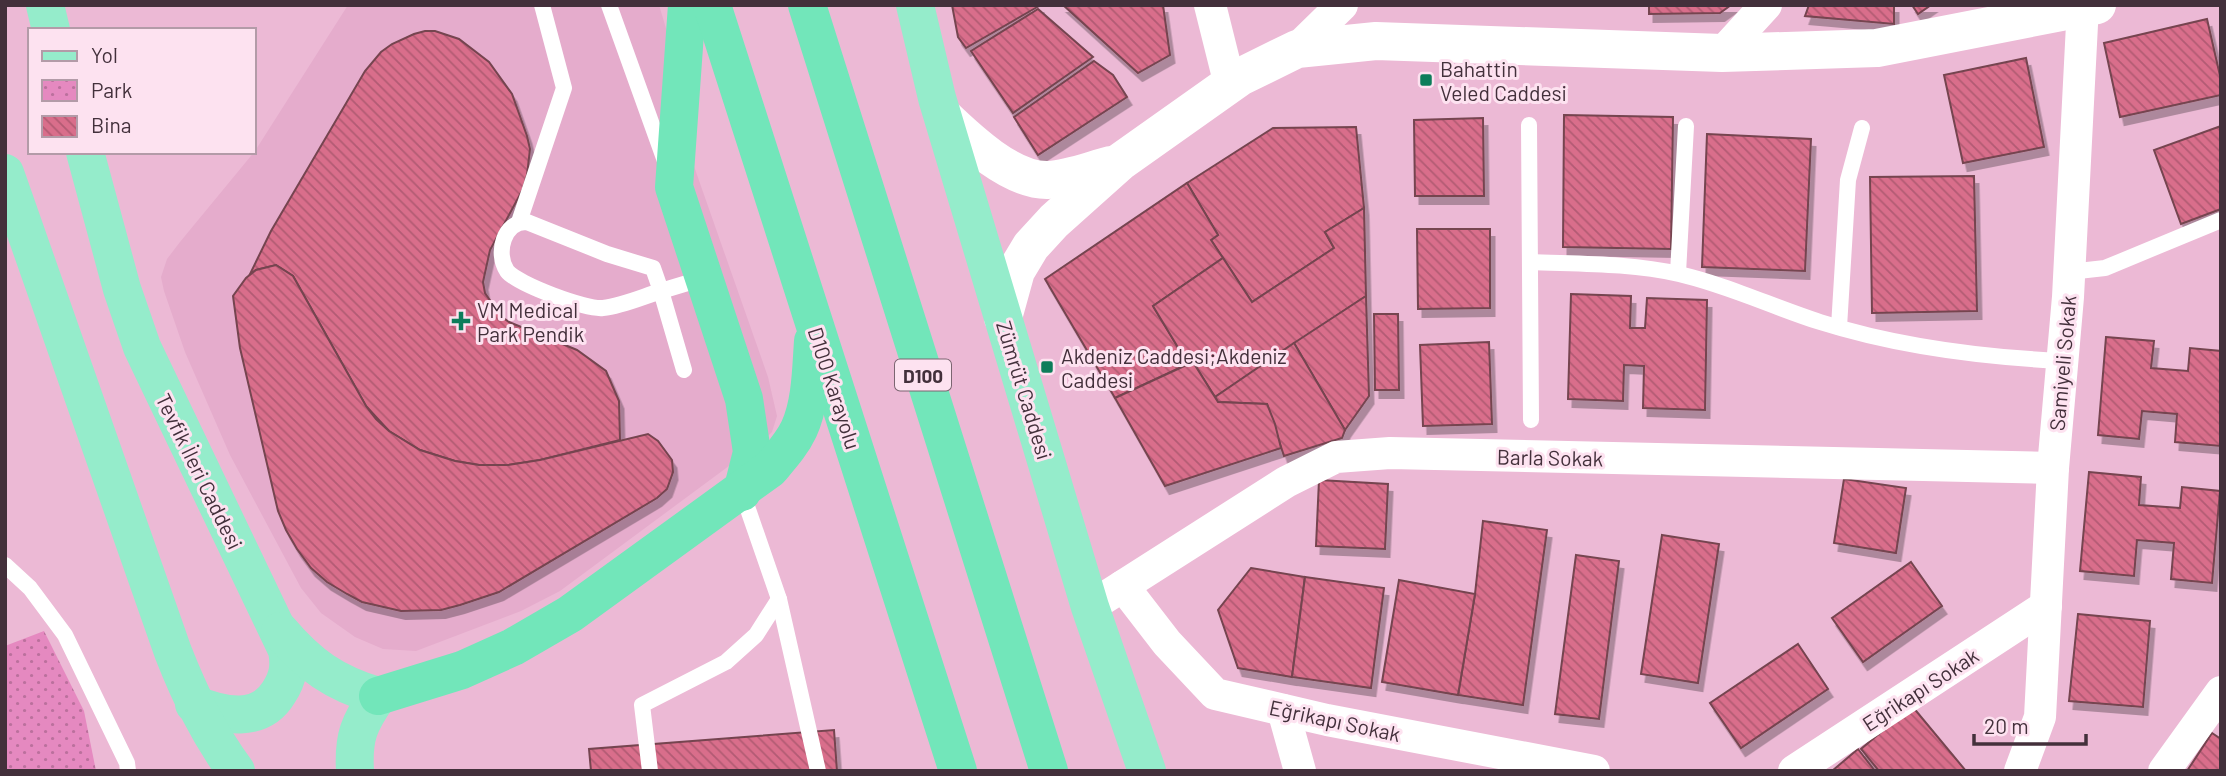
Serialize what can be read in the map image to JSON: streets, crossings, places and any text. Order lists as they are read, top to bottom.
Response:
{
  "streets": {
    "highway": ["D100", "D100 Karayolu"],
    "main road": ["Zümrüt Caddesi", "Tevfik İleri Caddesi"],
    "street": ["Samiyeli Sokak", "Barla Sokak", "Eğrikapı Sokak"]
  },
  "crossings": [
    ["Samiyeli Sokak", "Barla Sokak"],
    ["Samiyeli Sokak", "Eğrikapı Sokak"],
    ["Zümrüt Caddesi", "Barla Sokak"],
    ["Barla Sokak", "Eğrikapı Sokak"]
  ],
  "places": {
    "transit": ["Bahattin Veled Caddesi", "Akdeniz Caddesi;Akdeni̇z Caddesi̇"],
    "health": ["VM Medical Park Pendik"]
  },
  "legend": ["Yol", "Park", "Bina"],
  "scale_bar": "20 m"
}
